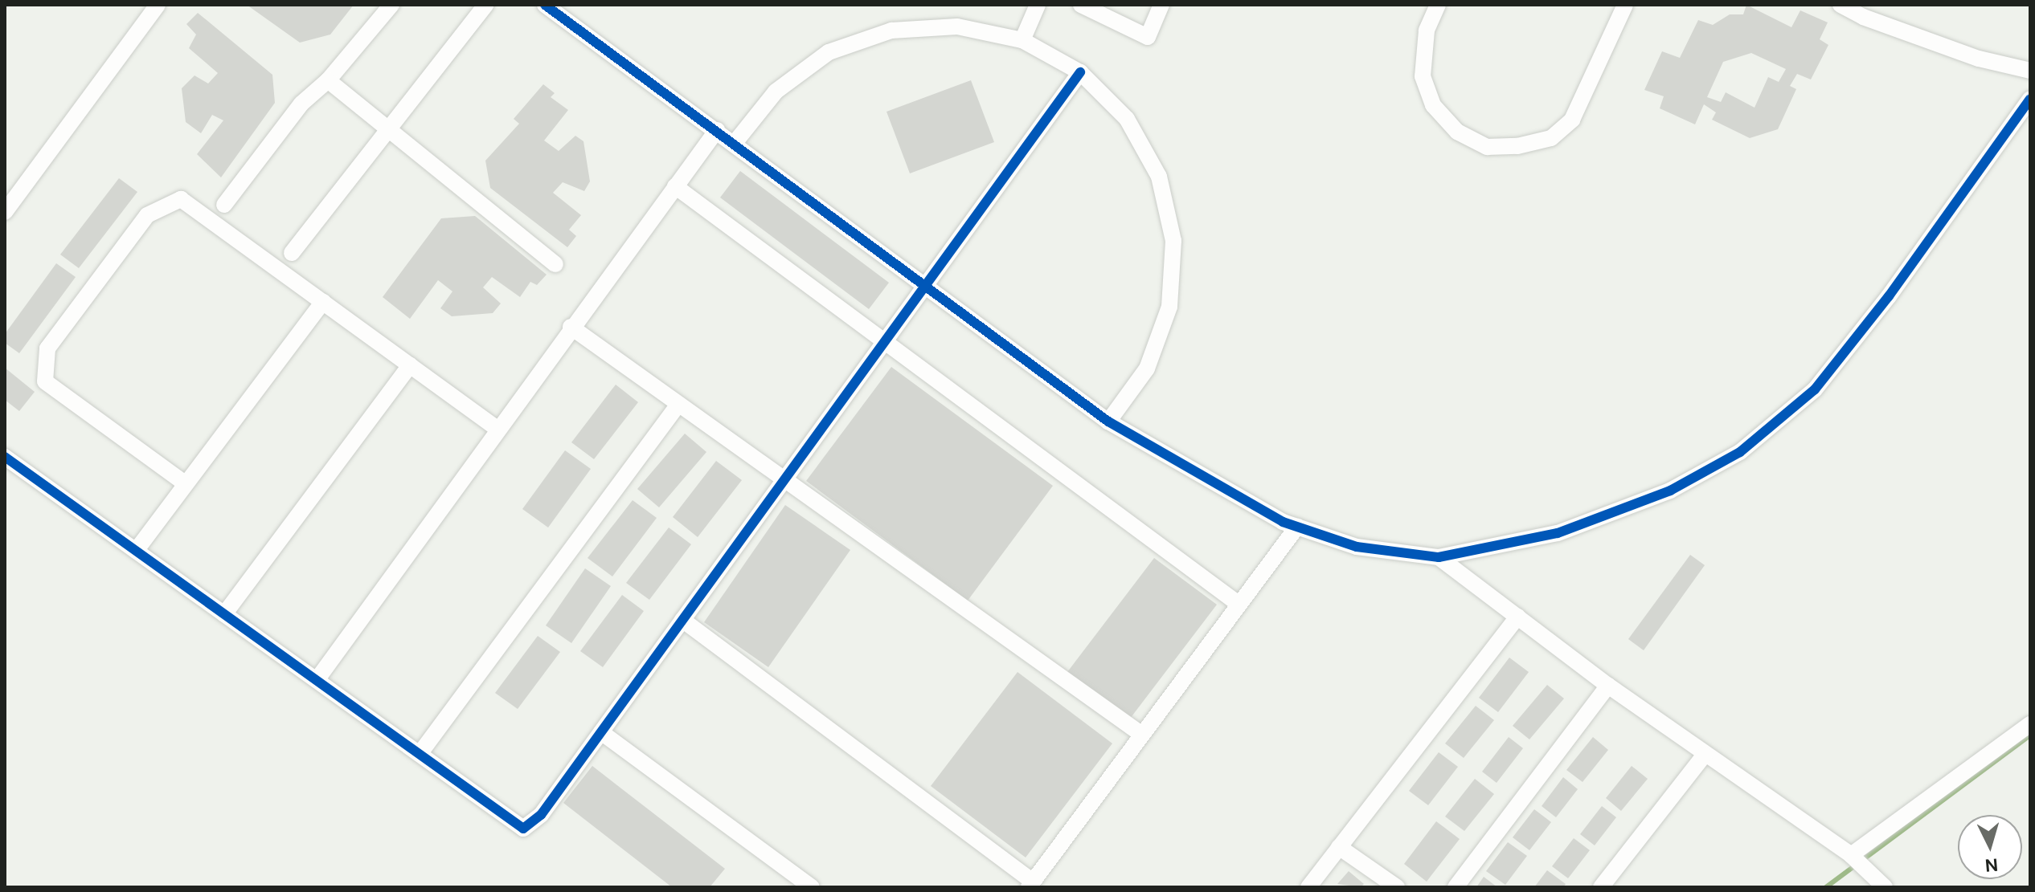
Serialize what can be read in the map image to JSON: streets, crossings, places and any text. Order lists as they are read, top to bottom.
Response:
{
  "north": "bottom"
}
